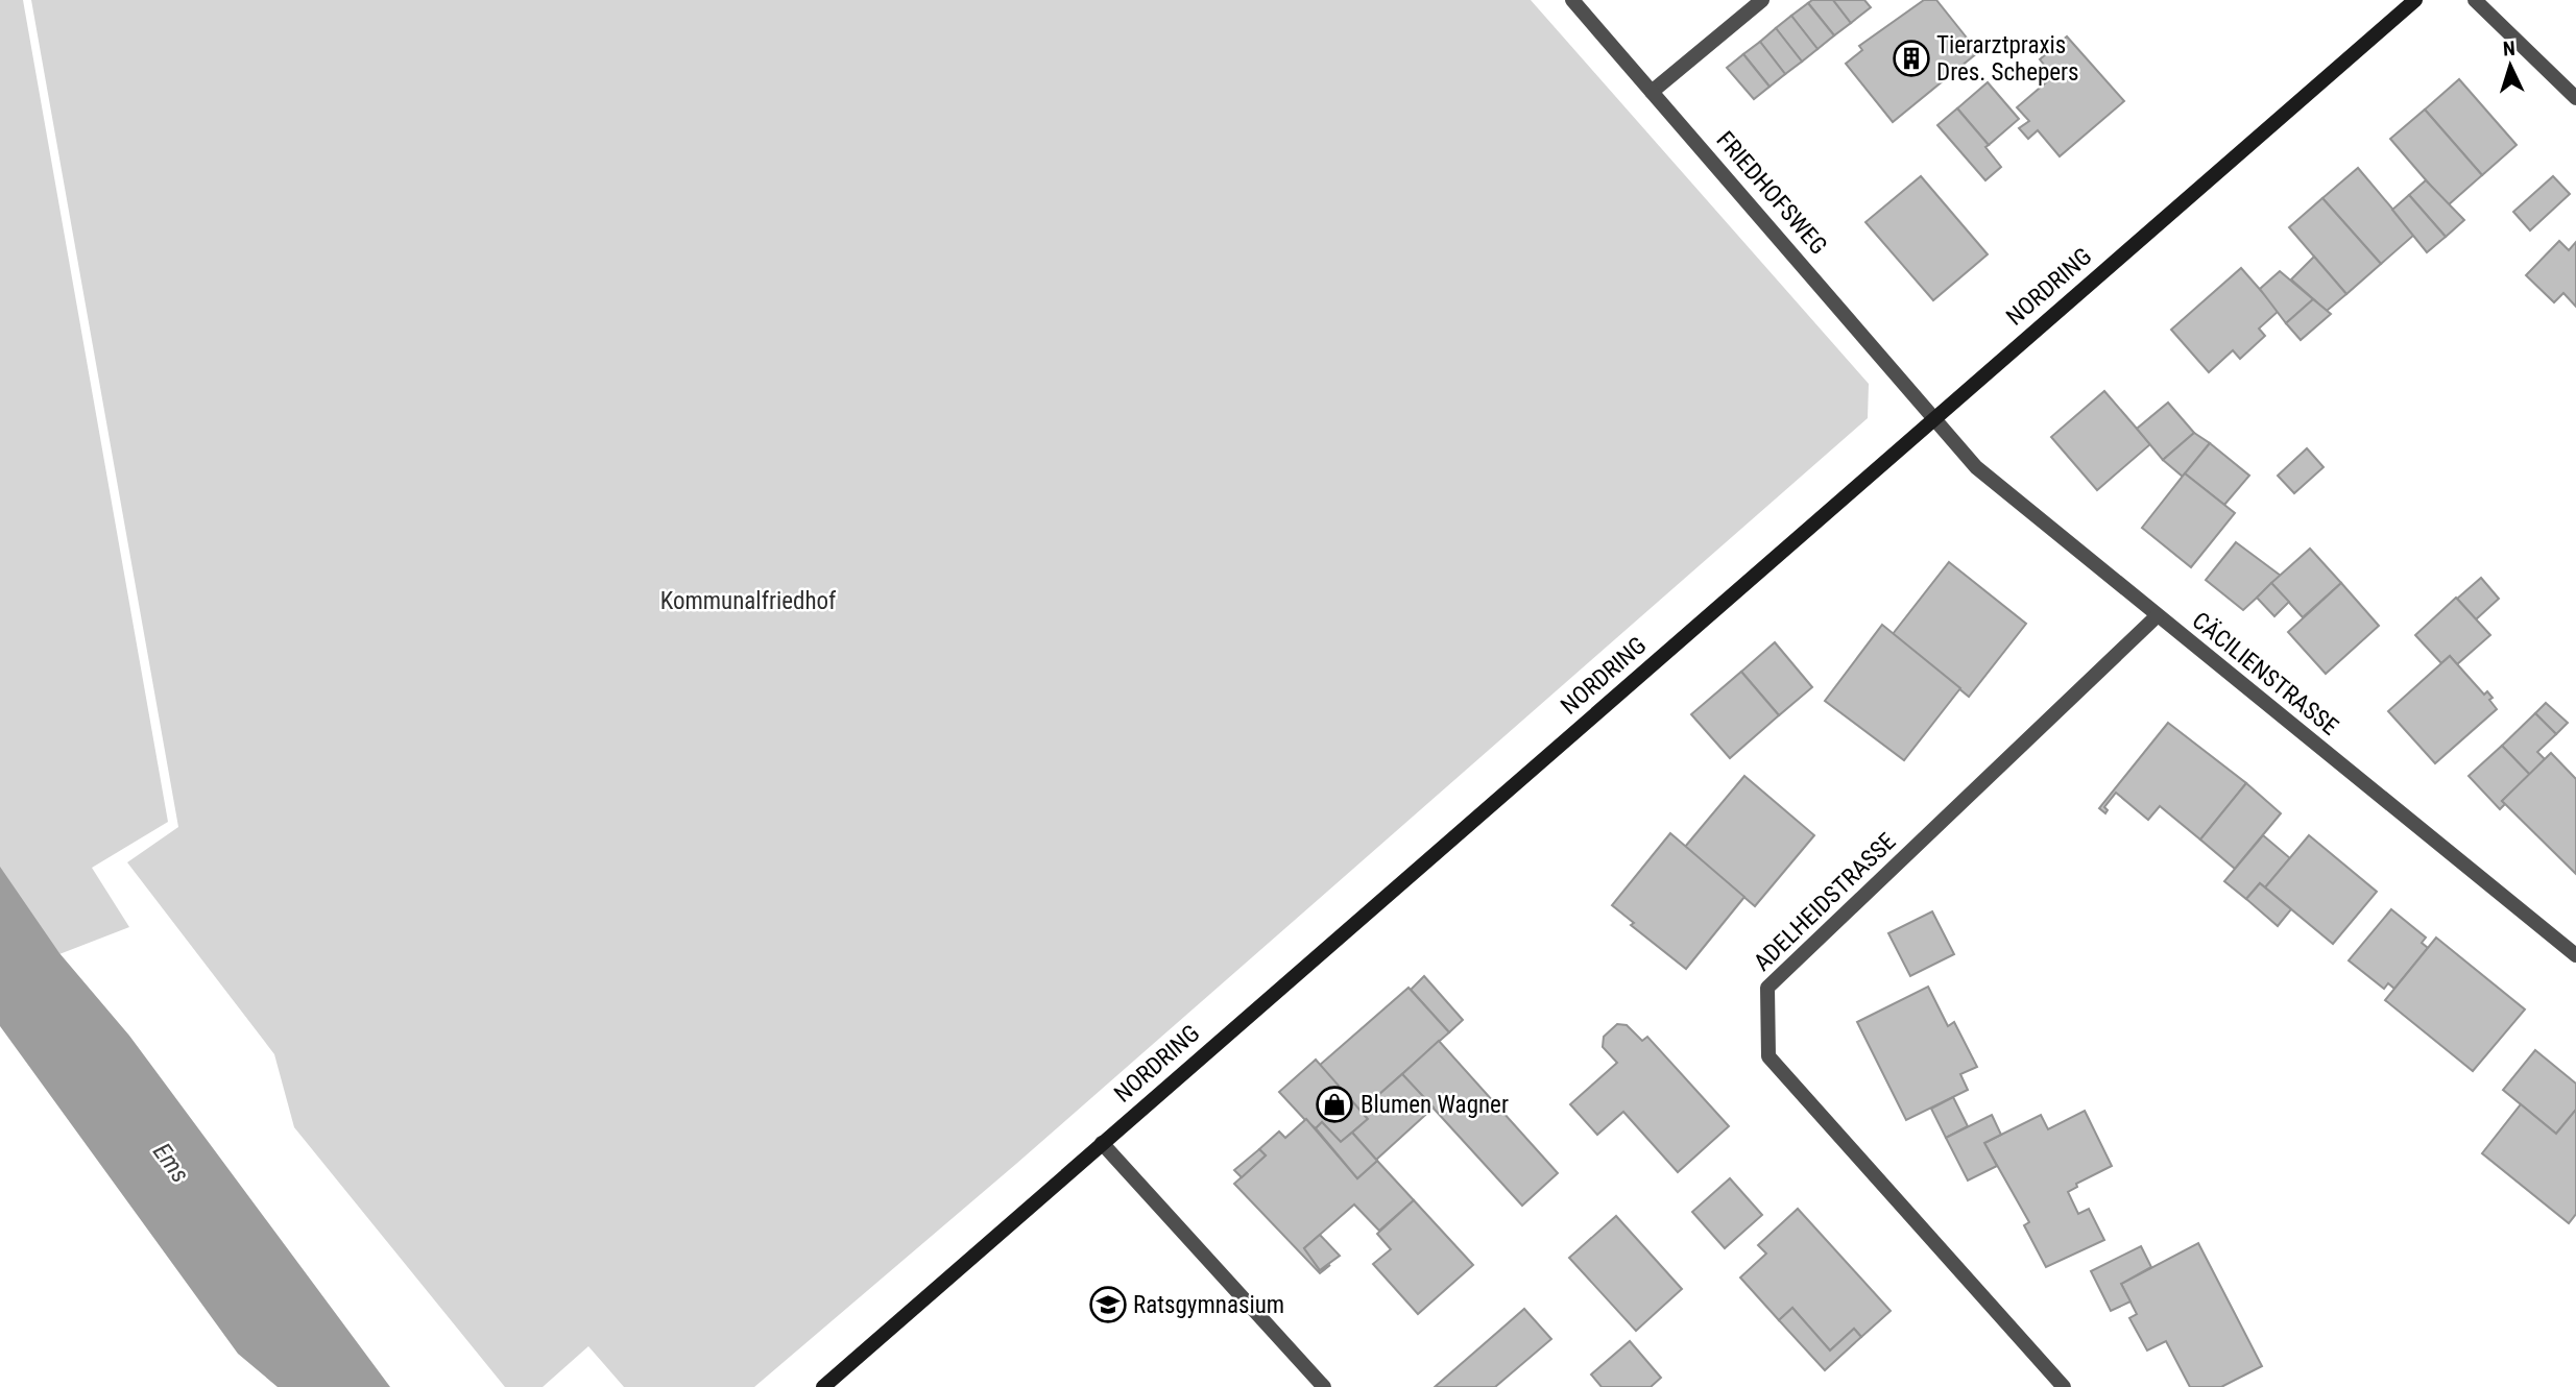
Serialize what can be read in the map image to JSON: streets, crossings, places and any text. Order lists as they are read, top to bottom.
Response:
{
  "streets": {
    "main road": ["NORDRING"],
    "street": ["FRIEDHOFSWEG", "CÄCILIENSTRASSE", "ADELHEIDSTRASSE"]
  },
  "crossings": [
    ["FRIEDHOFSWEG", "NORDRING"],
    ["FRIEDHOFSWEG", "CÄCILIENSTRASSE"],
    ["NORDRING", "CÄCILIENSTRASSE"],
    ["CÄCILIENSTRASSE", "ADELHEIDSTRASSE"]
  ],
  "water": ["Ems"],
  "parks": ["Kommunalfriedhof"],
  "places": {
    "building": ["Tierarztpraxis Dres. Schepers"],
    "shop": ["Blumen Wagner"],
    "school or university": ["Ratsgymnasium"]
  },
  "north": "top"
}
